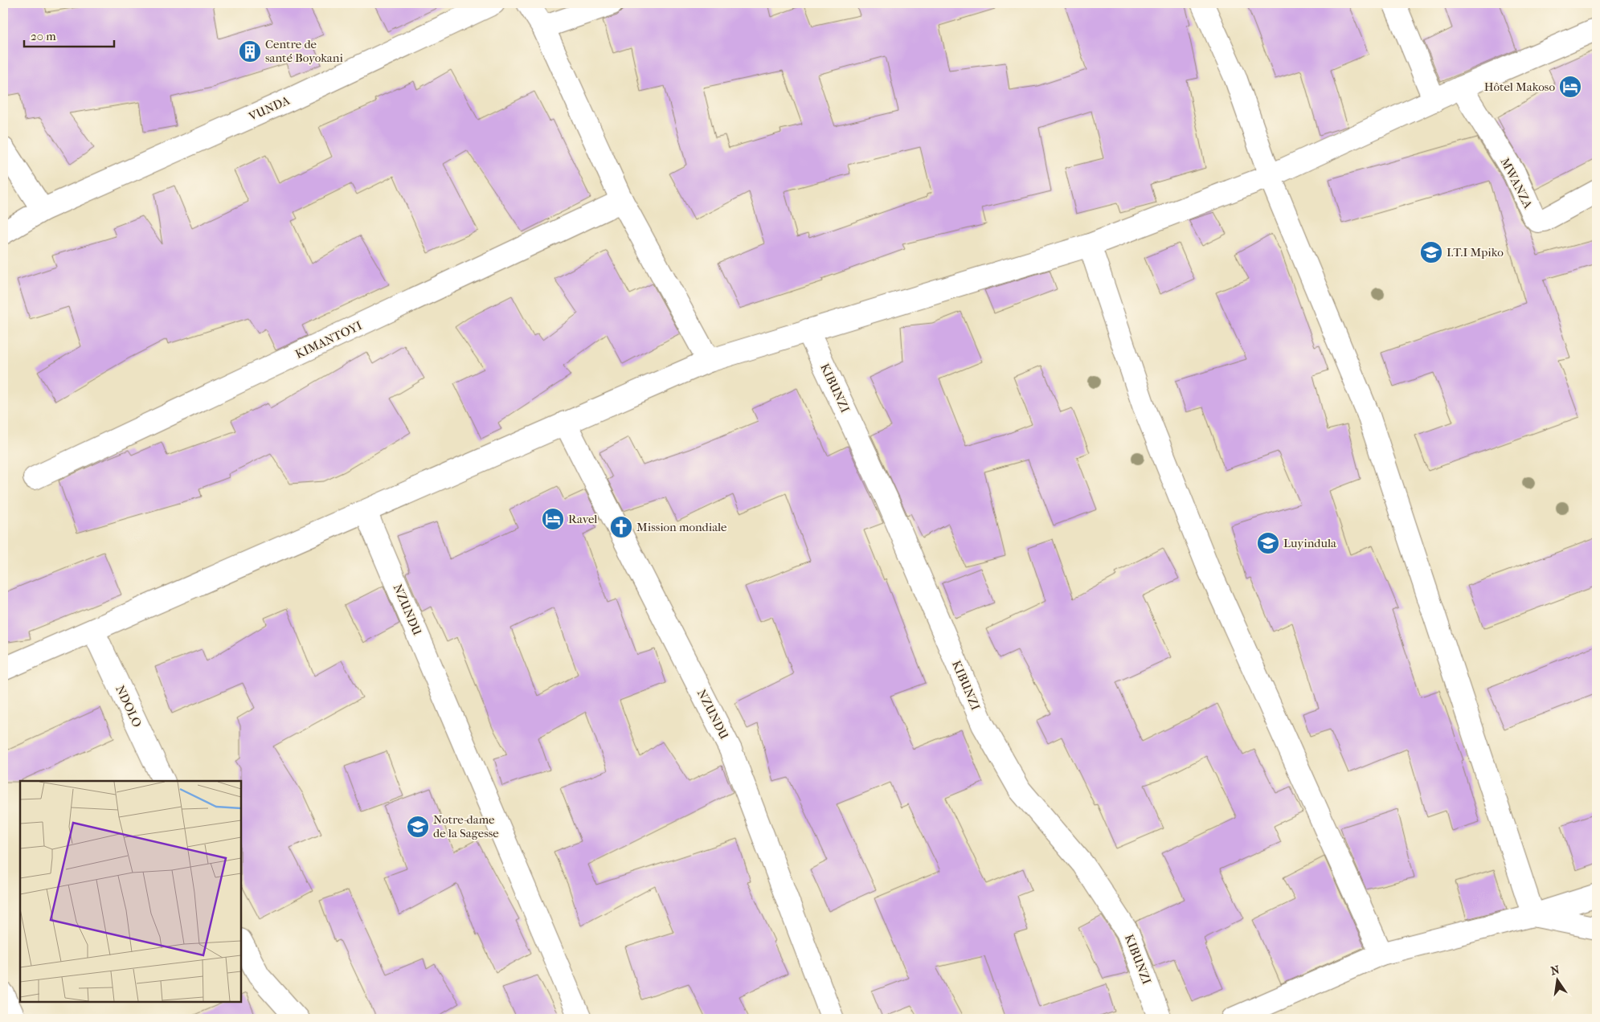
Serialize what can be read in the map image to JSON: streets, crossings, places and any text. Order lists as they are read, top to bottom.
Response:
{
  "streets": {
    "street": [
      "VUNDA",
      "MWANZA",
      "KIMANTOYI",
      "KIBUNZI",
      "NZUNDU",
      "NDOLO"
    ]
  },
  "places": {
    "building": ["Centre de santé Boyokani"],
    "hotel": ["Hôtel Makoso", "Ravel"],
    "school or university": ["I.T.I Mpiko", "Luyindula", "Notre-dame de la Sagesse"],
    "church": ["Mission mondiale"]
  },
  "scale_bar": "20 m",
  "north": "top"
}
